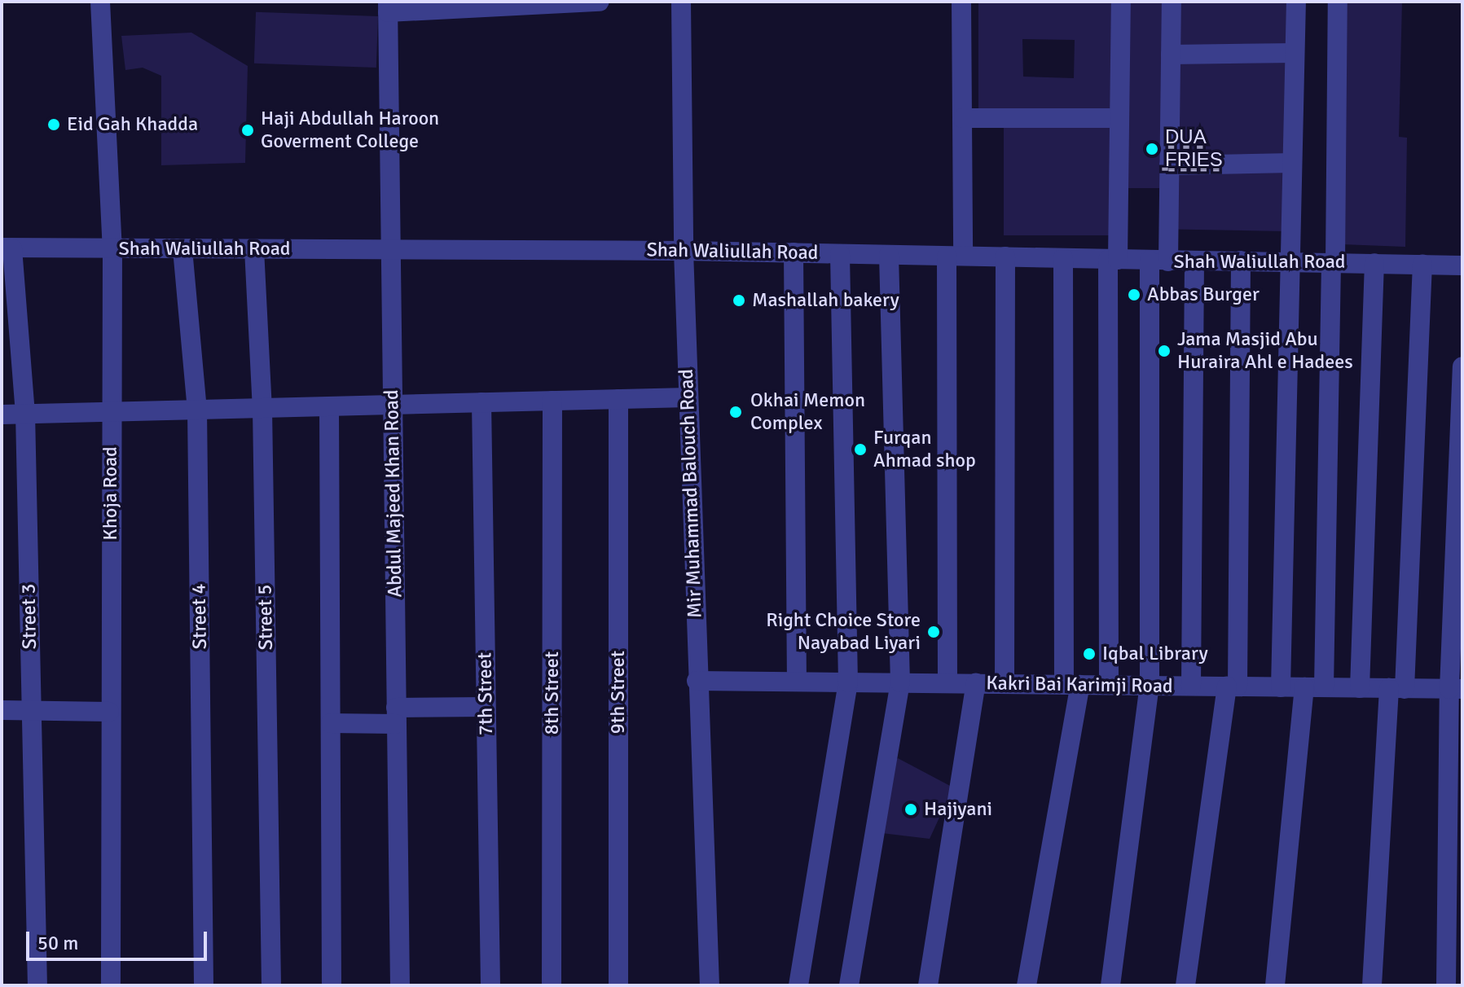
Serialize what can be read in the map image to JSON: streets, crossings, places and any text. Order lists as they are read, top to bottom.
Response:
{
  "streets": {
    "street": [
      "Shah Waliullah Road",
      "Khoja Road",
      "Abdul Majeed Khan Road",
      "Mir Muhammad Balouch Road",
      "Street 3",
      "Street 4",
      "Street 5",
      "Kakri Bai Karimji Road",
      "9th Street",
      "8th Street",
      "7th Street"
    ]
  },
  "crossings": [
    ["Shah Waliullah Road", "Khoja Road"],
    ["Shah Waliullah Road", "Abdul Majeed Khan Road"],
    ["Shah Waliullah Road", "Mir Muhammad Balouch Road"],
    ["Shah Waliullah Road", "Street 3"],
    ["Shah Waliullah Road", "Street 4"],
    ["Shah Waliullah Road", "Street 5"],
    ["Mir Muhammad Balouch Road", "Kakri Bai Karimji Road"]
  ],
  "places": [
    "Eid Gah Khadda",
    "Haji Abdullah Haroon Goverment College",
    "D̳U̳A̳ ̳F̳R̳I̳E̳S̳",
    "Abbas Burger",
    "Mashallah bakery",
    "Jama Masjid Abu Huraira Ahl e Hadees",
    "Okhai Memon Complex",
    "Furqan Ahmad shop",
    "Right Choice Store Nayabad Liyari",
    "Iqbal Library",
    "Hajiyani"
  ],
  "scale_bar": "50 m"
}
